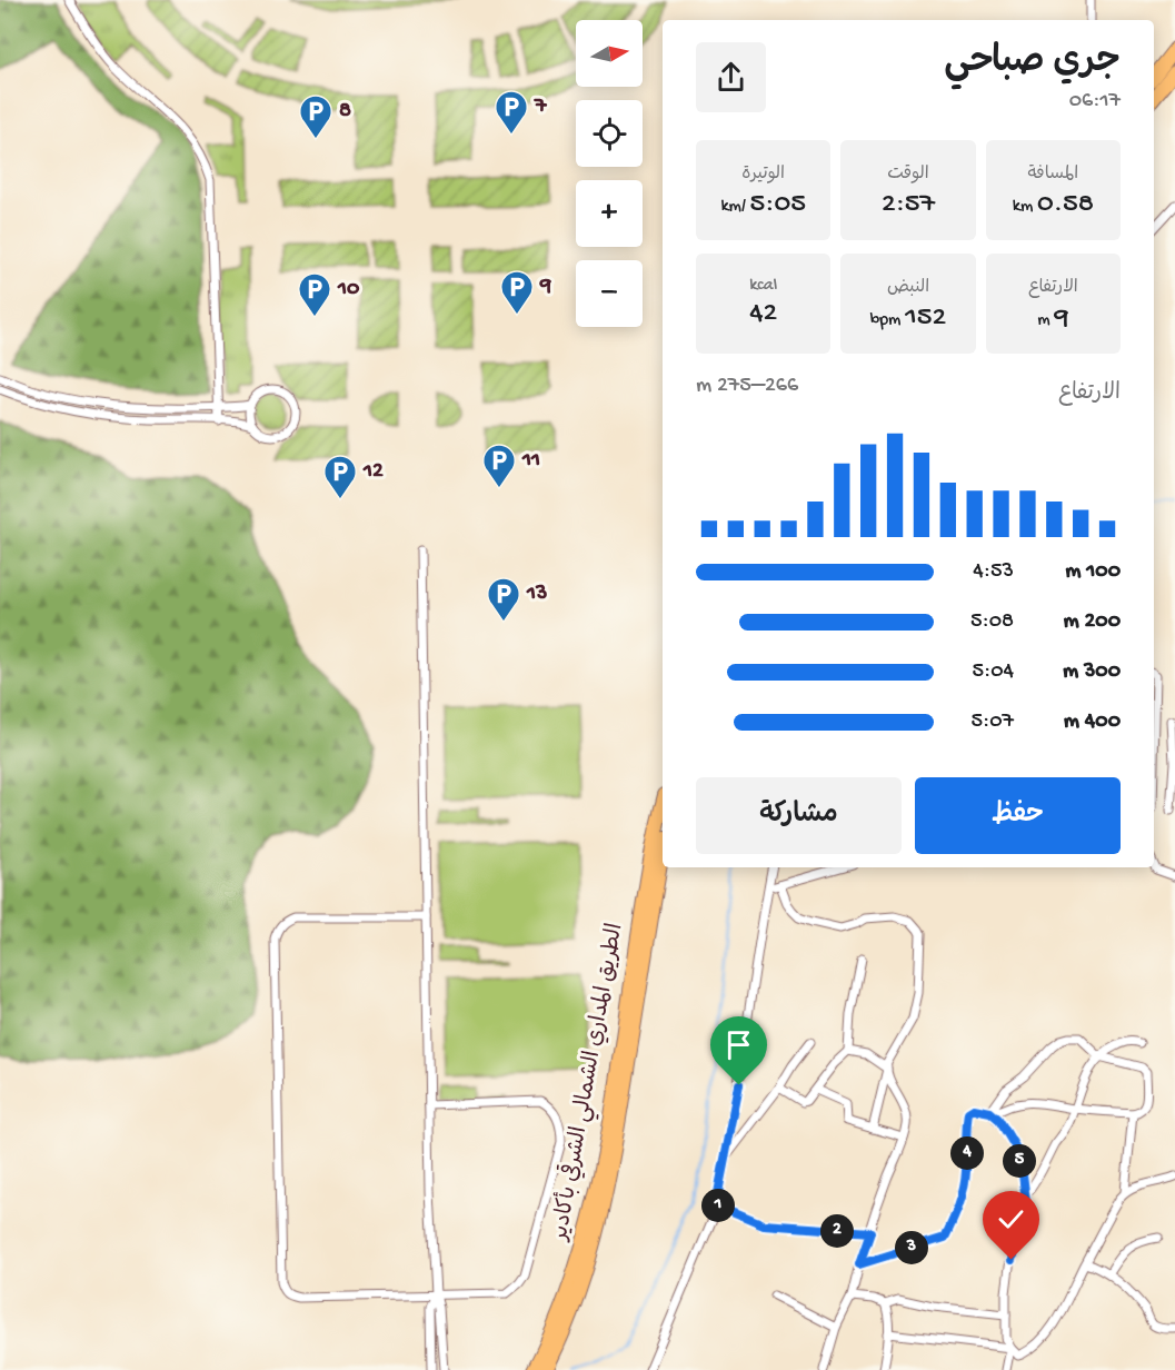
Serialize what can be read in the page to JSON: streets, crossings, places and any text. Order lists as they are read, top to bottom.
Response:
{
  "streets": {
    "highway": ["الطريق المداري الشمالي الشرقي بأكادير"]
  },
  "places": {
    "parking": [
      "7",
      "8",
      "9",
      "10",
      "11",
      "12",
      "13"
    ]
  },
  "north": "right",
  "page": {
    "map_buttons": ["+", "−"],
    "heading": ["جري صباحي", "06:17"],
    "stats": [
      ["المسافة", "0.58 km"],
      ["الوقت", "2:57"],
      ["الوتيرة", "5:05 /km"],
      ["الارتفاع", "9 m"],
      ["النبض", "152 bpm"],
      ["kcal", "42"]
    ],
    "chart": ["الارتفاع", "266–275 m"],
    "list": [
      {
        "name": "100 m",
        "note": "4:53"
      },
      {
        "name": "200 m",
        "note": "5:08"
      },
      {
        "name": "300 m",
        "note": "5:04"
      },
      {
        "name": "400 m",
        "note": "5:07"
      }
    ],
    "buttons": ["حفظ", "مشاركة"],
    "pins": [
      "4",
      "5",
      "1",
      "2",
      "3"
    ]
  }
}
